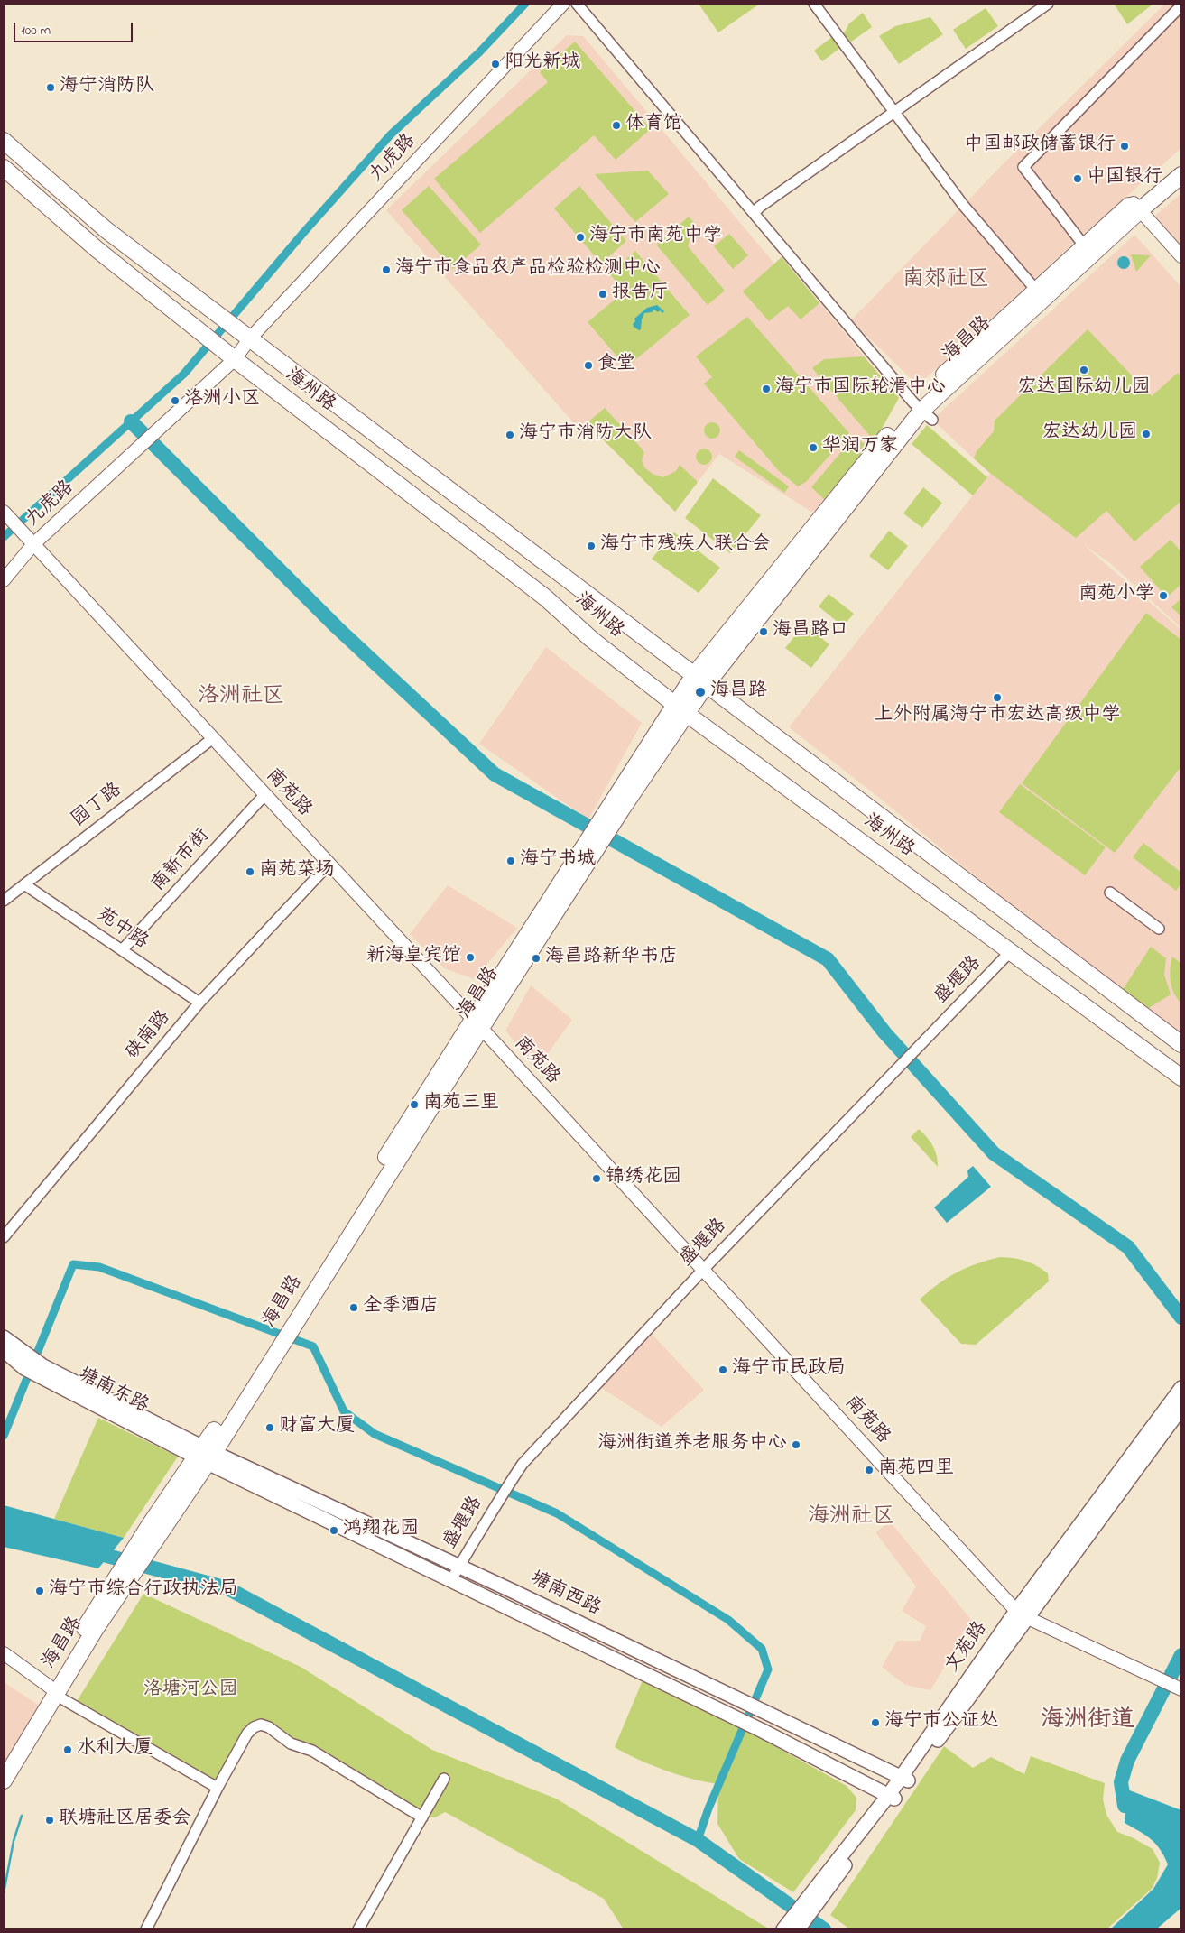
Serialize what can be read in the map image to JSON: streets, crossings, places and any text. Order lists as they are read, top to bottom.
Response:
{
  "streets": {
    "main road": [
      "海昌路",
      "海州路",
      "塘南东路",
      "塘南西路",
      "文苑路"
    ],
    "street": [
      "九虎路",
      "南苑路",
      "园丁路",
      "南新市街",
      "苑中路",
      "盛堰路",
      "硖南路"
    ]
  },
  "crossings": [
    ["九虎路", "海州路"],
    ["九虎路", "南苑路"],
    ["海昌路", "海州路"],
    ["海昌路", "南苑路"],
    ["海昌路", "塘南东路"],
    ["海昌路", "塘南西路"],
    ["海州路", "盛堰路"],
    ["南苑路", "园丁路"],
    ["南苑路", "南新市街"],
    ["南苑路", "盛堰路"],
    ["南苑路", "硖南路"],
    ["南苑路", "文苑路"],
    ["园丁路", "苑中路"],
    ["南新市街", "苑中路"],
    ["苑中路", "硖南路"],
    ["盛堰路", "塘南西路"],
    ["塘南东路", "塘南西路"],
    ["塘南西路", "文苑路"]
  ],
  "districts": [
    "南郊社区",
    "洛洲社区",
    "海洲社区",
    "海洲街道"
  ],
  "parks": ["洛塘河公园"],
  "places": [
    "阳光新城",
    "海宁消防队",
    "体育馆",
    "中国邮政储蓄银行",
    "中国银行",
    "海宁市南苑中学",
    "海宁市食品农产品检验检测中心",
    "报告厅",
    "食堂",
    "宏达国际幼儿园",
    "海宁市国际轮滑中心",
    "洛洲小区",
    "宏达幼儿园",
    "海宁市消防大队",
    "华润万家",
    "海宁市残疾人联合会",
    "南苑小学",
    "海昌路口",
    "海昌路",
    "上外附属海宁市宏达高级中学",
    "海宁书城",
    "南苑菜场",
    "新海皇宾馆",
    "海昌路新华书店",
    "南苑三里",
    "锦绣花园",
    "全季酒店",
    "海宁市民政局",
    "财富大厦",
    "海洲街道养老服务中心",
    "南苑四里",
    "鸿翔花园",
    "海宁市综合行政执法局",
    "海宁市公证处",
    "水利大厦",
    "联塘社区居委会"
  ],
  "scale_bar": "100 m"
}
